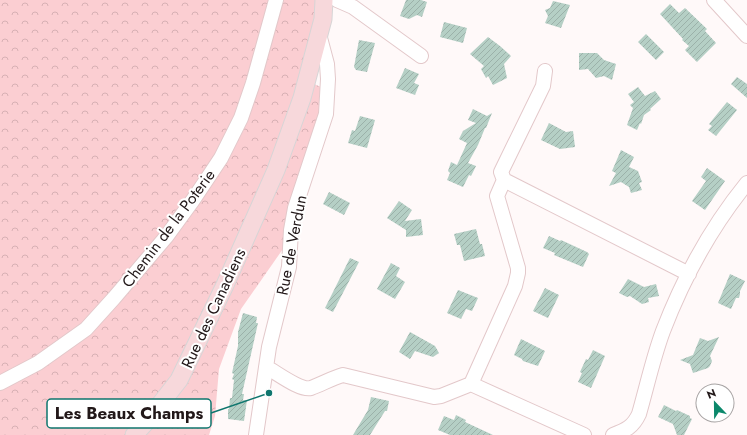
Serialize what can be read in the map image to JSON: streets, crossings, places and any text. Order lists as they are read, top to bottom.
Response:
{
  "streets": {
    "main road": ["Rue des Canadiens"],
    "street": ["Chemin de la Poterie", "Rue de Verdun"]
  },
  "crossings": [
    ["Rue de Verdun", "Rue des Canadiens"]
  ],
  "places": ["Les Beaux Champs"],
  "north": "top"
}
